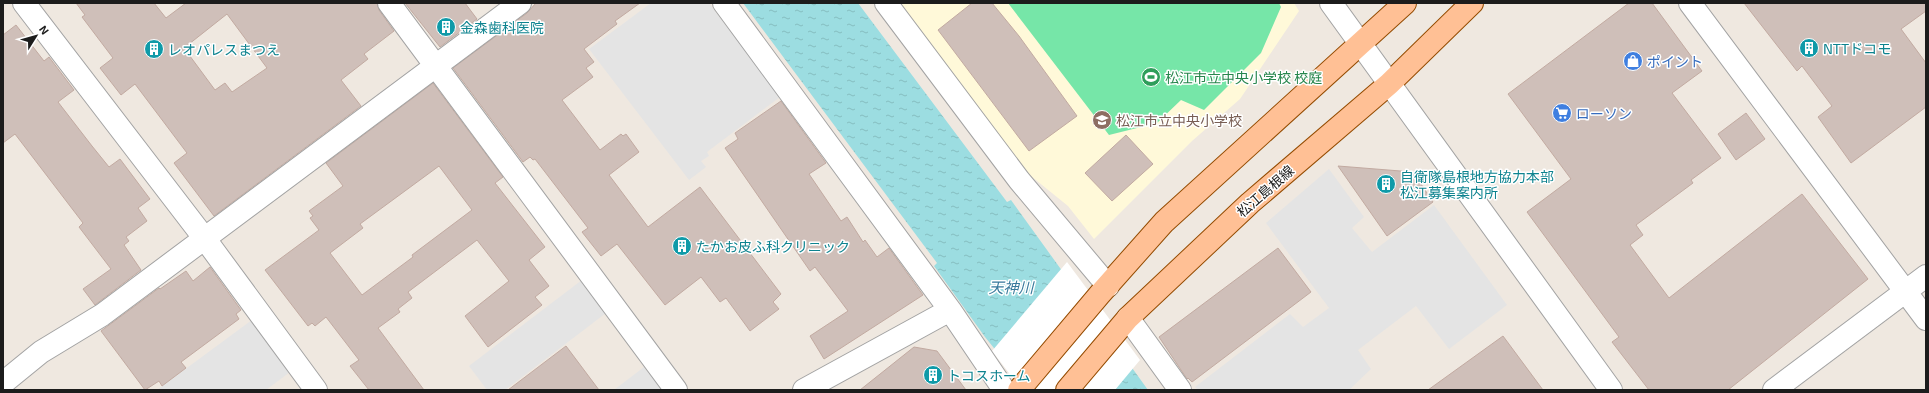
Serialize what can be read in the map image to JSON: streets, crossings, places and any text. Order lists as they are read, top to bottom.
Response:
{
  "streets": {
    "main road": ["松江島根線"]
  },
  "water": ["天神川"],
  "places": {
    "building": [
      "金森歯科医院",
      "NTTドコモ",
      "レオパレスまつえ",
      "自衛隊島根地方協力本部 松江募集案内所",
      "たかお皮ふ科クリニック",
      "トコスホーム"
    ],
    "shop": ["ポイント"],
    "sports": ["松江市立中央小学校 校庭"],
    "supermarket": ["ローソン"],
    "school or university": ["松江市立中央小学校"]
  },
  "north": "top right"
}
